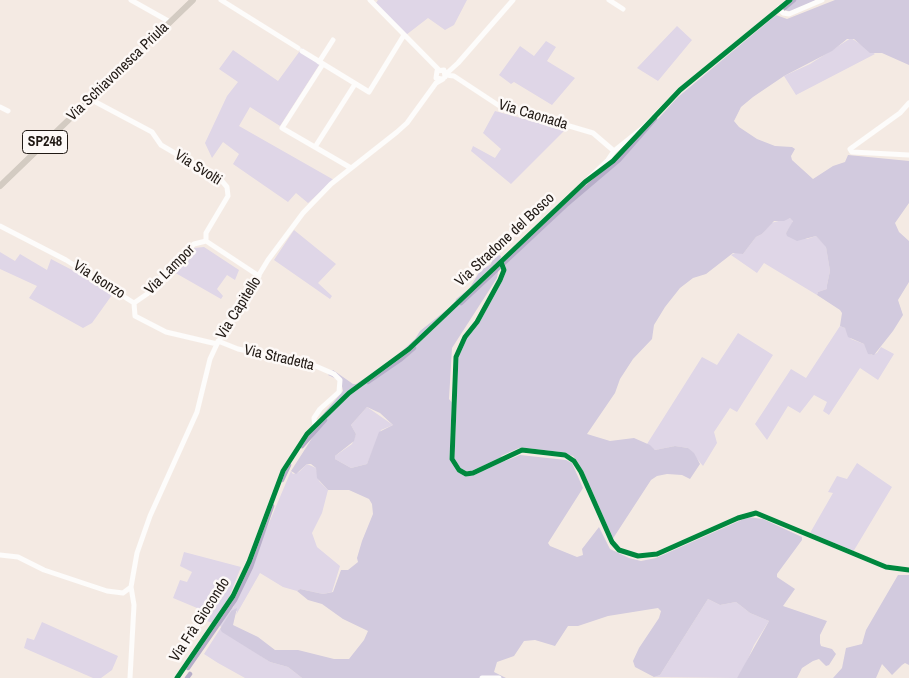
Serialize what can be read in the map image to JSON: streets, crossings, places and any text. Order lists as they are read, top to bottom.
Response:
{
  "streets": {
    "main road": ["Via Schiavonesca Priula", "SP248"],
    "street": [
      "Via Caonada",
      "Via Svolti",
      "Via Stradone del Bosco",
      "Via Lampor",
      "Via Isonzo",
      "Via Capitello",
      "Via Stradetta",
      "Via Frà Giocondo"
    ]
  },
  "crossings": [
    ["Via Schiavonesca Priula", "Via Svolti"],
    ["Via Caonada", "Via Stradone del Bosco"],
    ["Via Caonada", "Via Capitello"],
    ["Via Svolti", "Via Lampor"],
    ["Via Stradone del Bosco", "Via Stradetta"],
    ["Via Stradone del Bosco", "Via Frà Giocondo"],
    ["Via Lampor", "Via Isonzo"],
    ["Via Isonzo", "Via Capitello"],
    ["Via Isonzo", "Via Stradetta"],
    ["Via Capitello", "Via Stradetta"]
  ]
}
